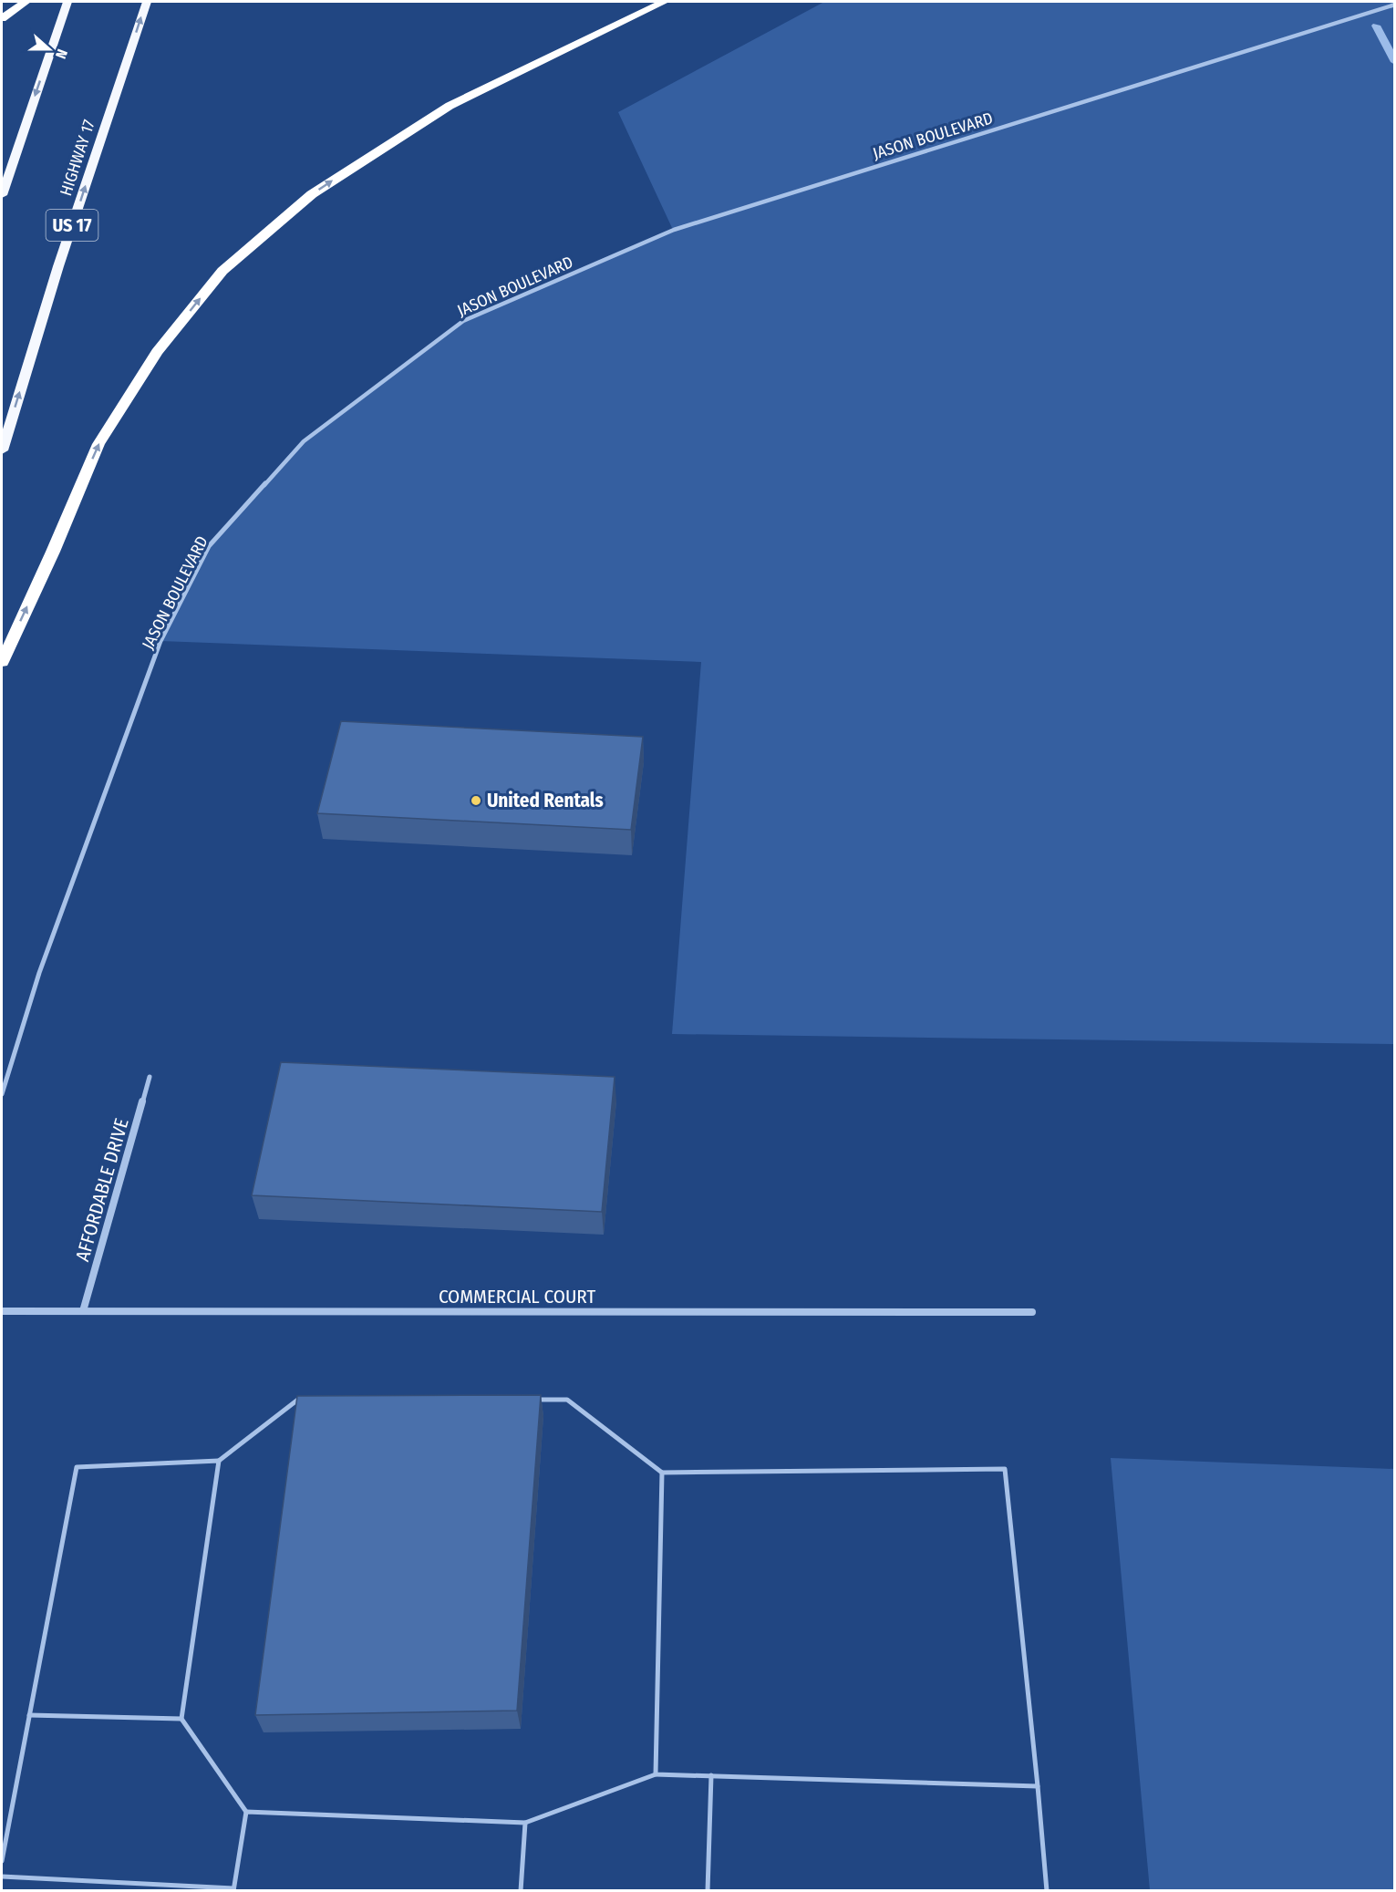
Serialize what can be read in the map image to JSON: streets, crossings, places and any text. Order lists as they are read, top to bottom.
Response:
{
  "streets": {
    "highway": ["HIGHWAY 17", "US 17"],
    "street": ["JASON BOULEVARD", "AFFORDABLE DRIVE", "COMMERCIAL COURT"]
  },
  "crossings": [
    ["AFFORDABLE DRIVE", "COMMERCIAL COURT"]
  ],
  "places": ["United Rentals"],
  "north": "right"
}
